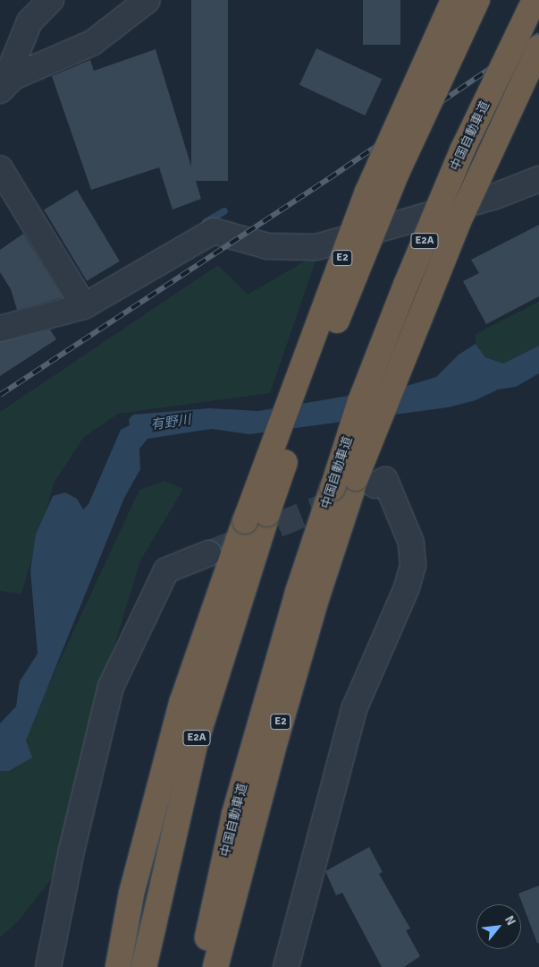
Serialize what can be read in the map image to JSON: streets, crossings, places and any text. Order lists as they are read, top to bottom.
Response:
{
  "streets": {
    "highway": ["中国自動車道", "E2A", "E2"]
  },
  "crossings": [
    ["E2A", "E2"]
  ],
  "water": ["有野川"],
  "north": "top right"
}
